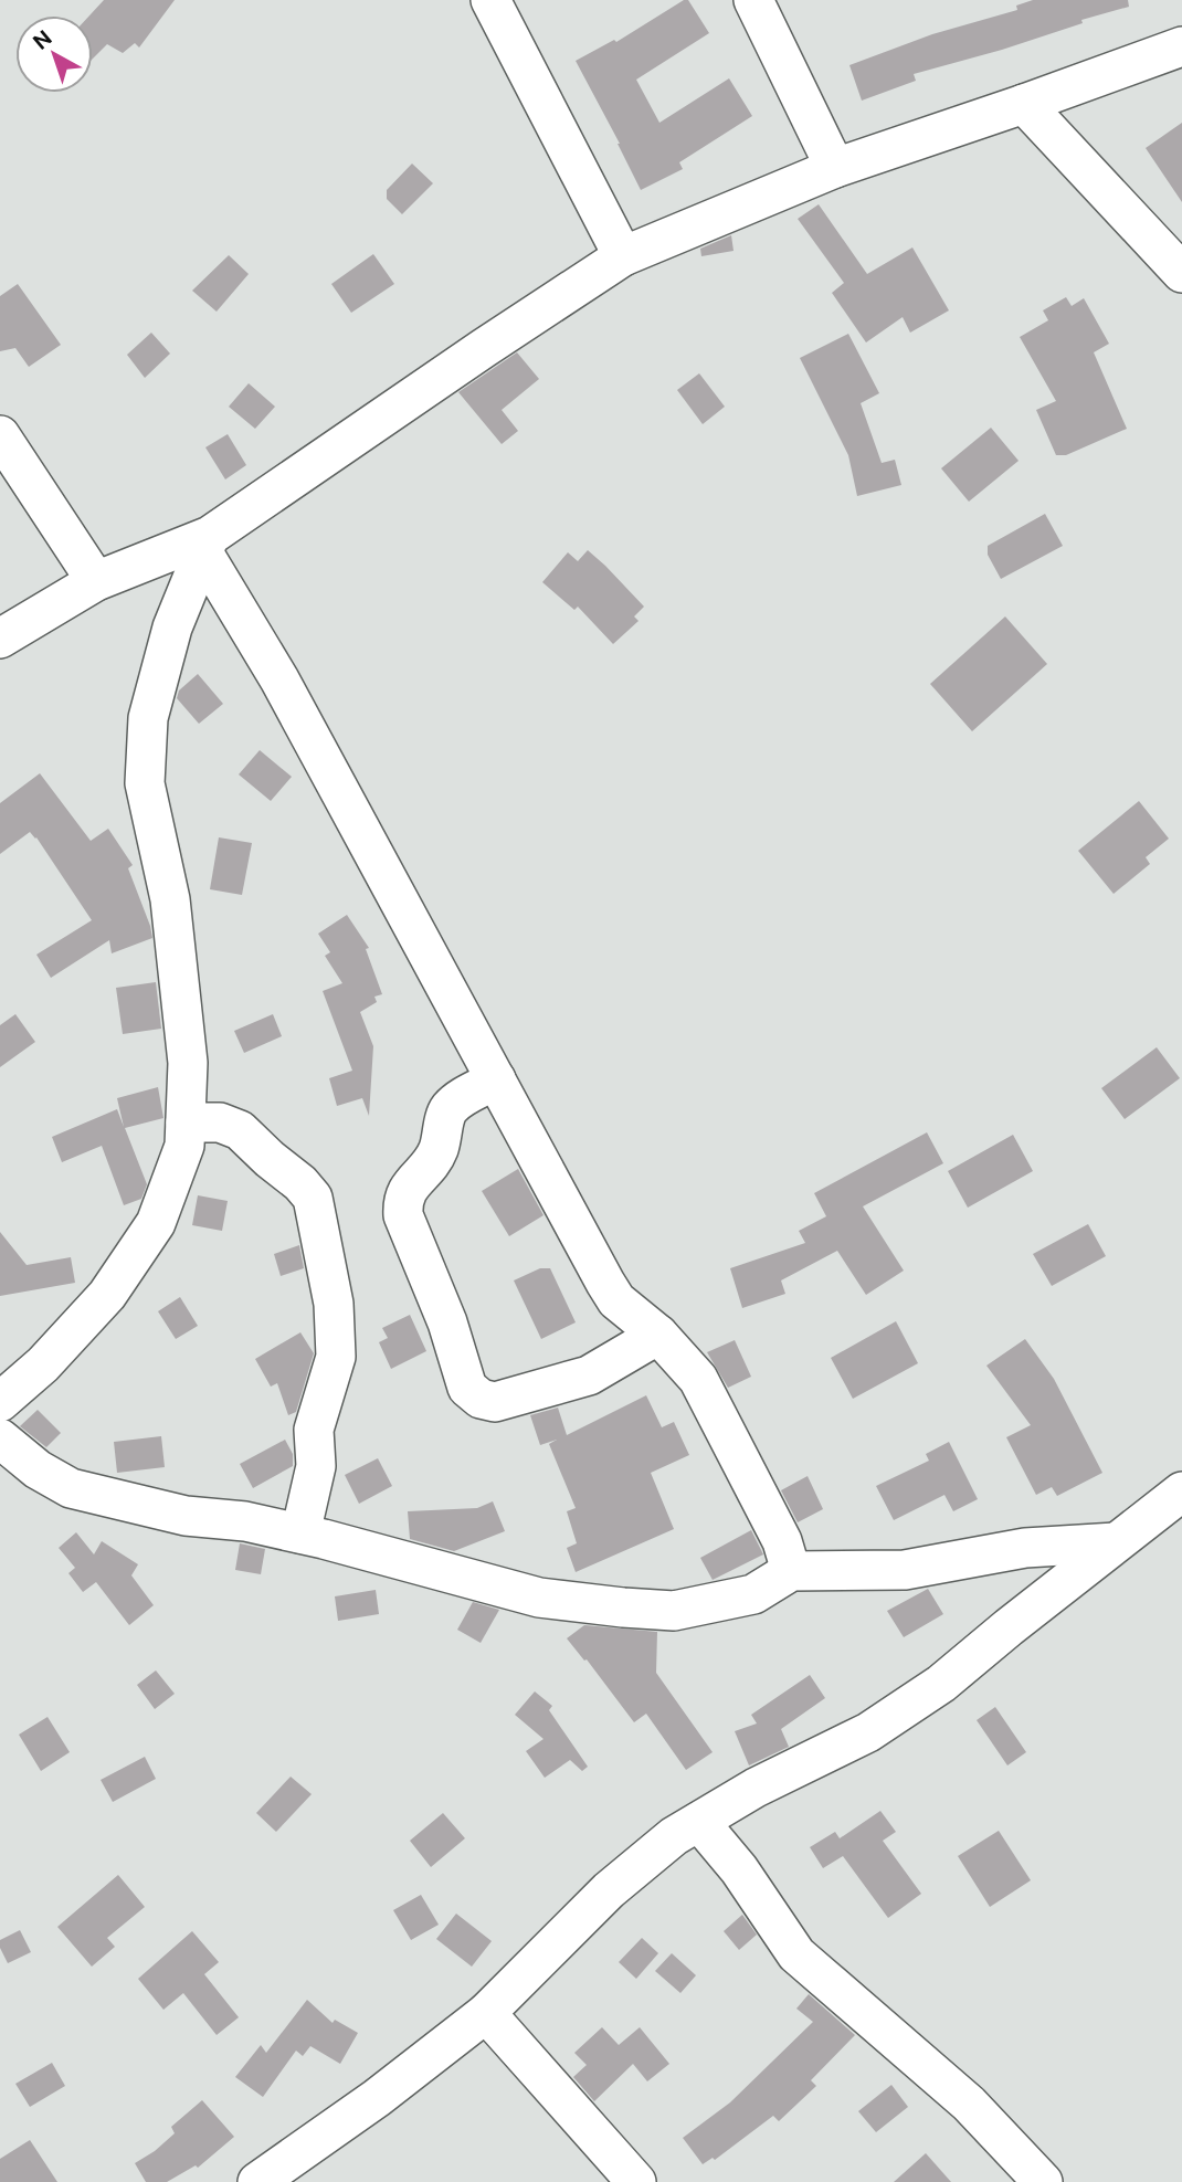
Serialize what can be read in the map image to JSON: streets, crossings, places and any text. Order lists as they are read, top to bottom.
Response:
{
  "north": "top left"
}
